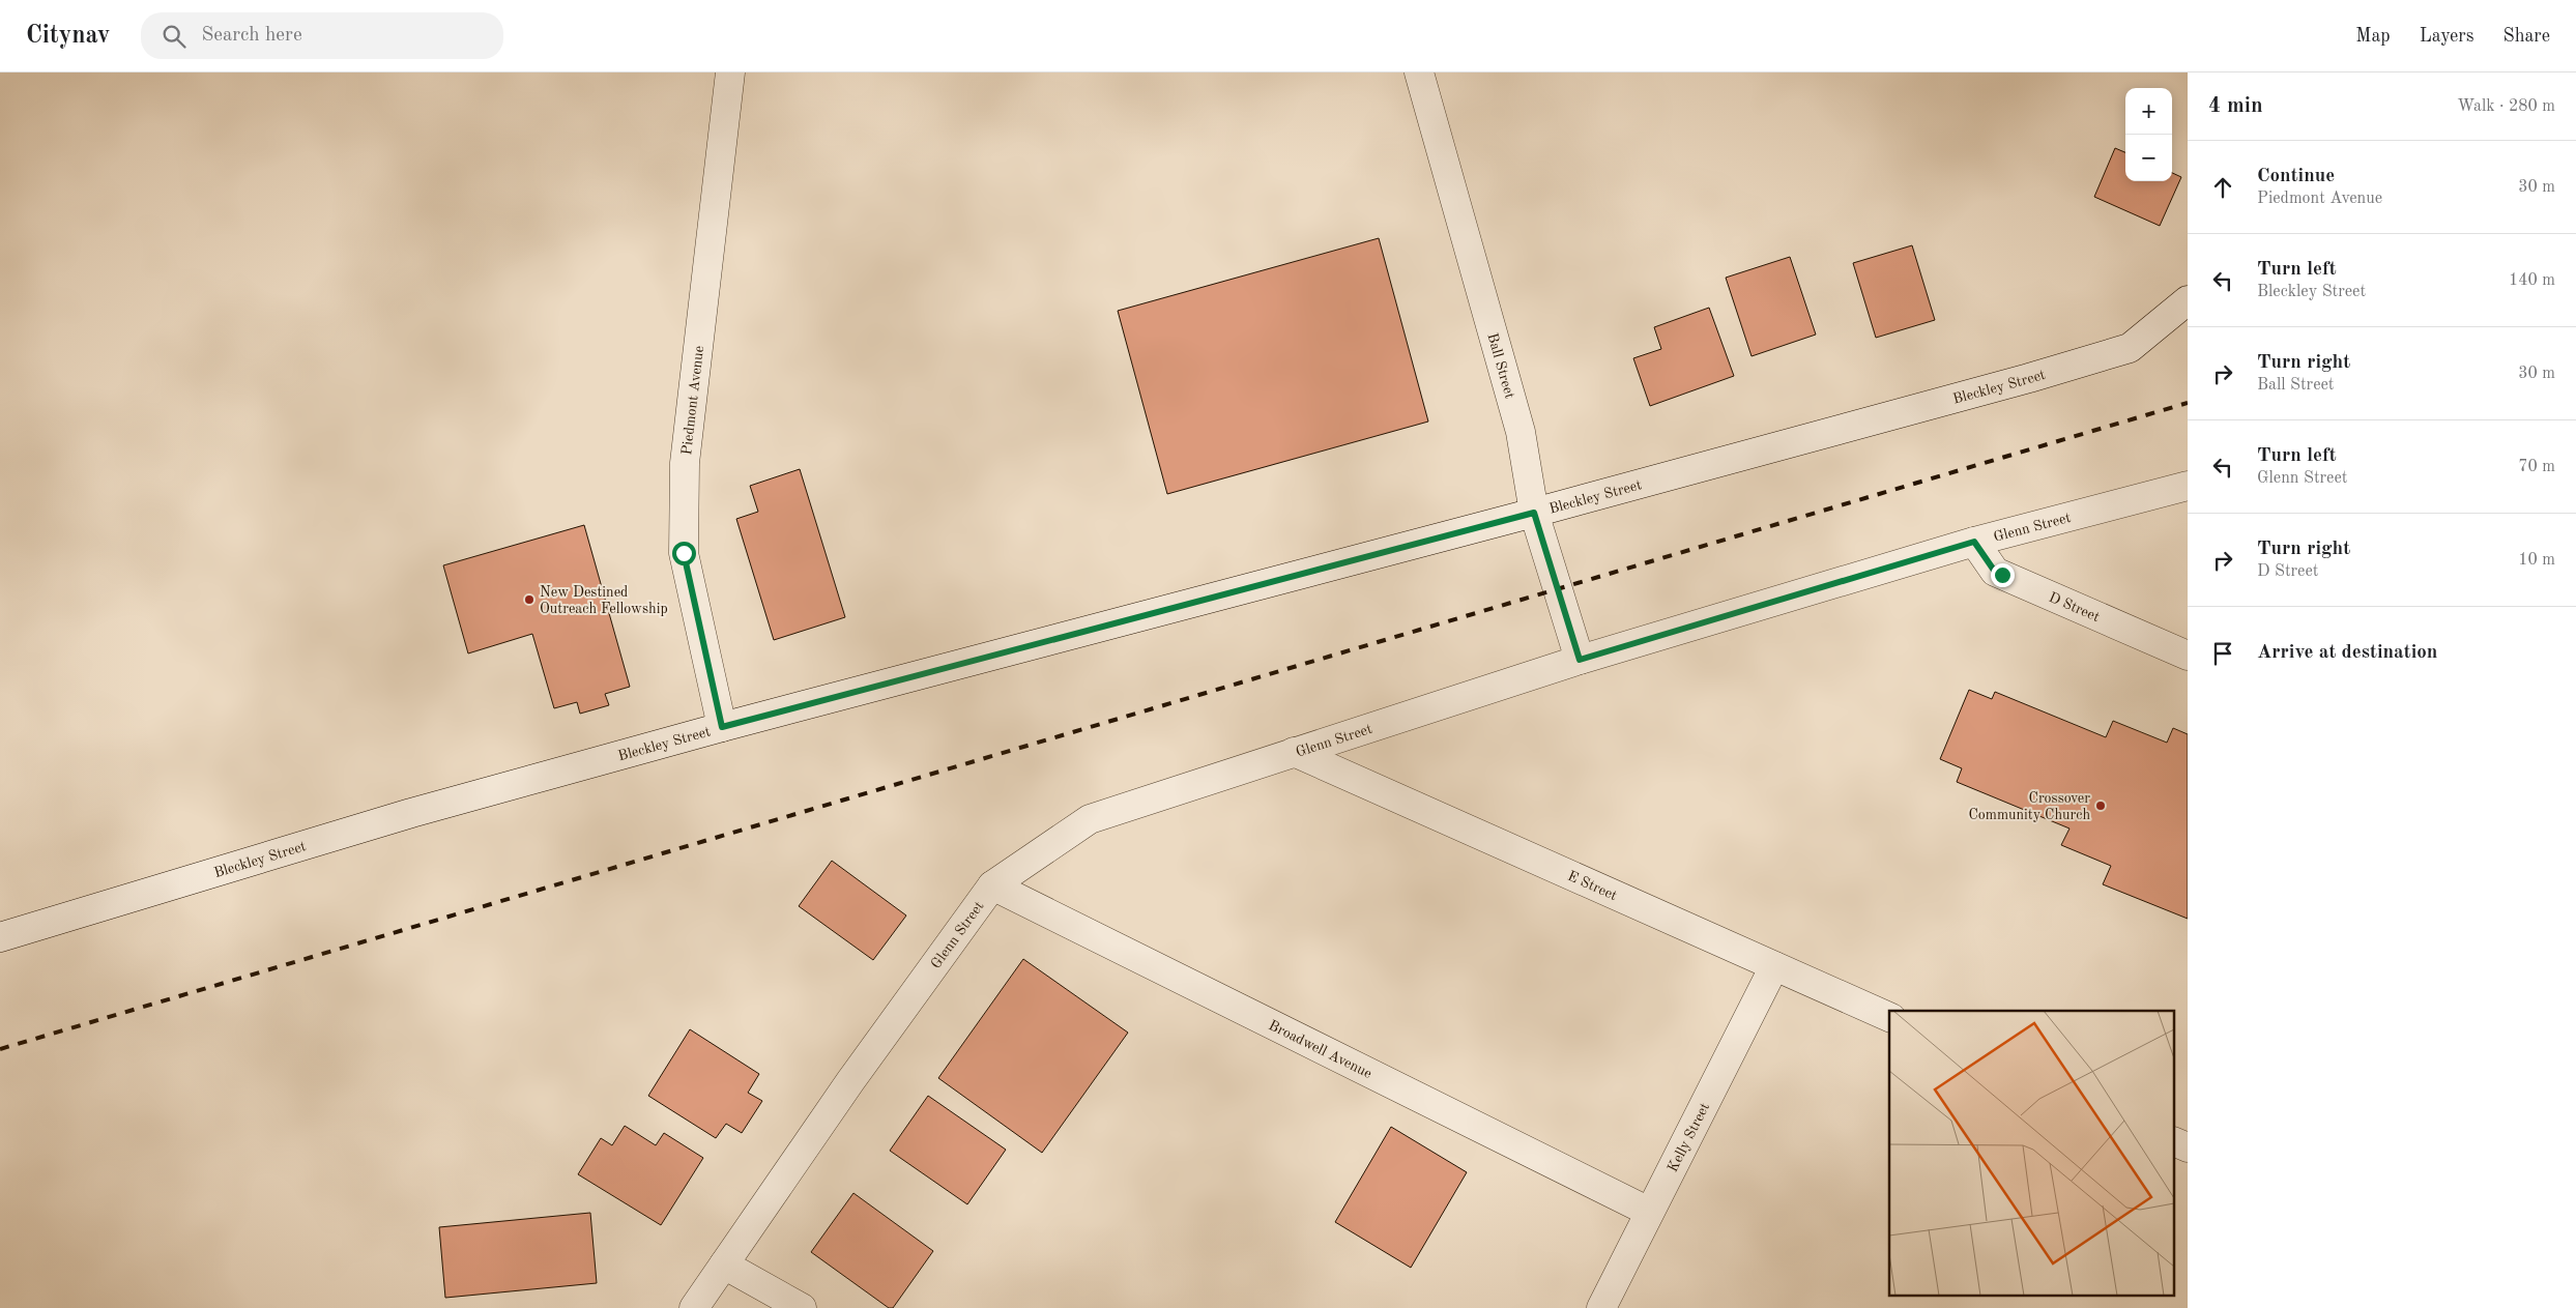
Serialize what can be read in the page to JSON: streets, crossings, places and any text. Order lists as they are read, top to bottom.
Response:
{
  "streets": {
    "street": [
      "Ball Street",
      "Bleckley Street",
      "Piedmont Avenue",
      "Glenn Street",
      "D Street",
      "E Street",
      "Broadwell Avenue",
      "Kelly Street"
    ]
  },
  "crossings": [
    ["Ball Street", "Bleckley Street"],
    ["Ball Street", "Glenn Street"],
    ["Bleckley Street", "Piedmont Avenue"],
    ["Glenn Street", "D Street"],
    ["Glenn Street", "E Street"],
    ["Glenn Street", "Broadwell Avenue"],
    ["E Street", "Kelly Street"],
    ["Broadwell Avenue", "Kelly Street"]
  ],
  "places": ["New Destined Outreach Fellowship", "Crossover Community Church"],
  "page": {
    "header": "Citynav",
    "search": "Search here",
    "nav": ["Map", "Layers", "Share"],
    "heading": ["4 min", "Walk · 280 m"],
    "map_buttons": ["+", "−"],
    "list": [
      ["Continue", "Piedmont Avenue", "30 m"],
      ["Turn left", "Bleckley Street", "140 m"],
      ["Turn right", "Ball Street", "30 m"],
      ["Turn left", "Glenn Street", "70 m"],
      ["Turn right", "D Street", "10 m"],
      "Arrive at destination"
    ]
  }
}
